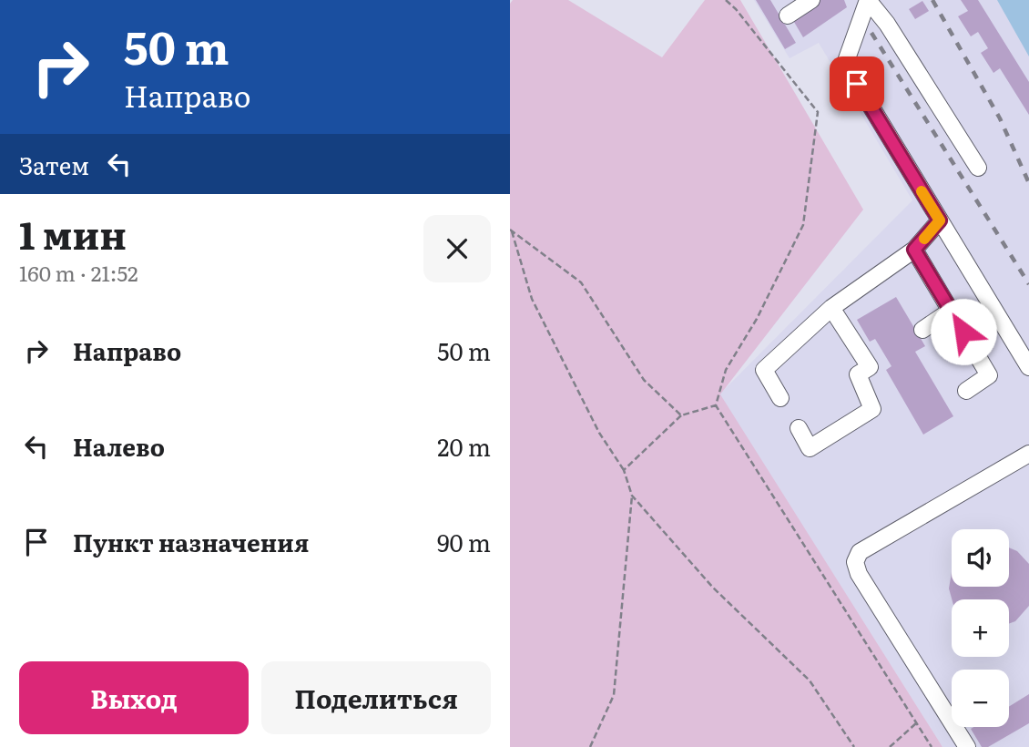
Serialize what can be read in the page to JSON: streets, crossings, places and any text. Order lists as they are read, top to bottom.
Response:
{
  "page": {
    "turn": ["50 m", "Направо"],
    "then": "Затем",
    "heading": ["1 мин", "160 m · 21:52"],
    "list": [
      {
        "name": "Направо",
        "value": "50 m"
      },
      {
        "name": "Налево",
        "value": "20 m"
      },
      {
        "name": "Пункт назначения",
        "value": "90 m"
      }
    ],
    "map_buttons": ["+", "−"],
    "buttons": ["Выход", "Поделиться"]
  }
}
